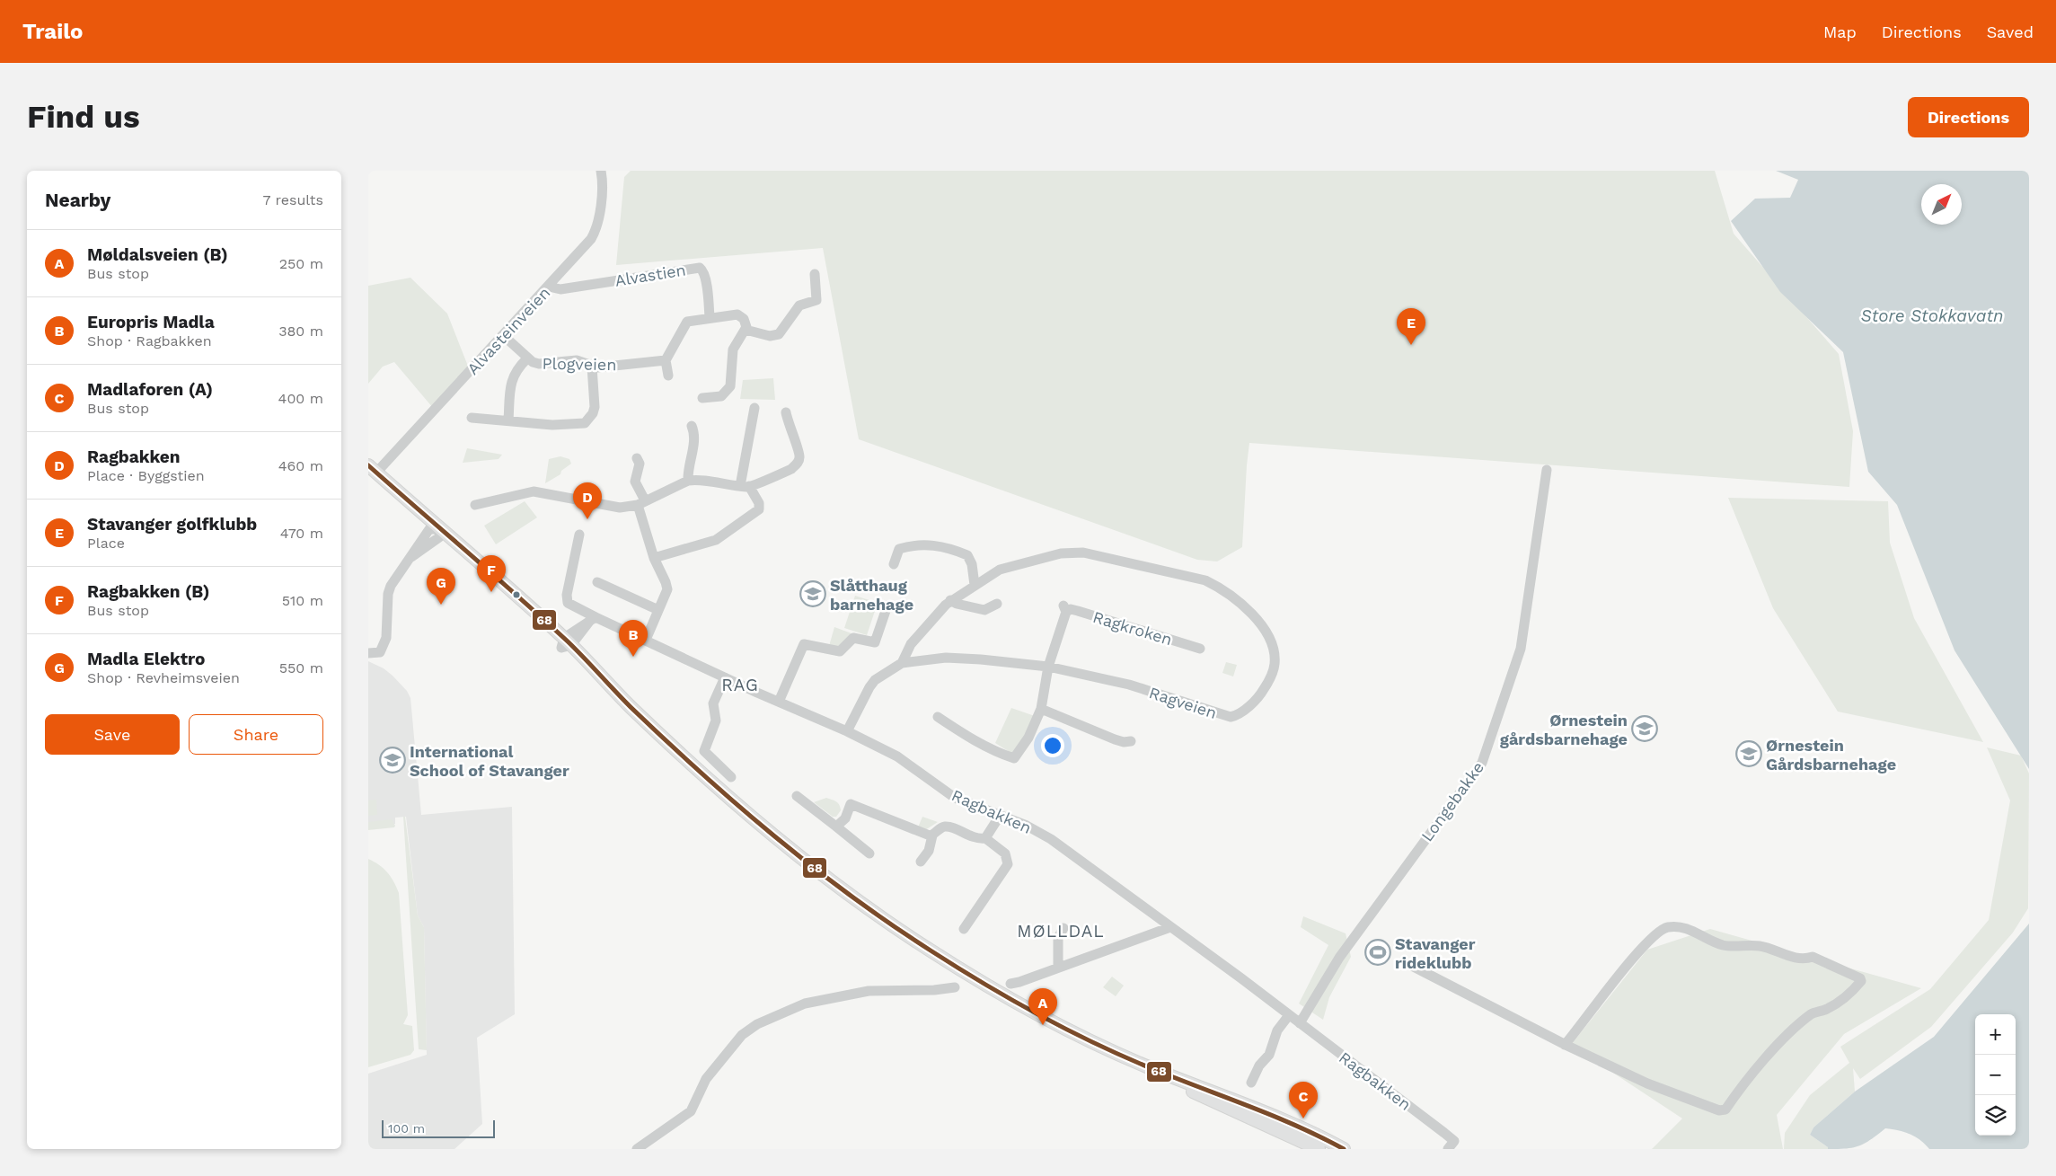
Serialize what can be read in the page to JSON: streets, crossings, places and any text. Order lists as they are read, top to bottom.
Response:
{
  "streets": {
    "street": [
      "Alvastien",
      "Alvasteinveien",
      "Plogveien",
      "Ragkroken",
      "Ragveien",
      "Longebakke",
      "Ragbakken"
    ]
  },
  "crossings": [
    ["Alvastien", "Alvasteinveien"],
    ["Alvasteinveien", "Plogveien"],
    ["Ragkroken", "Ragveien"],
    ["Ragveien", "Ragbakken"],
    ["Longebakke", "Ragbakken"]
  ],
  "districts": ["RAG", "MØLLDAL"],
  "water": ["Store Stokkavatn"],
  "places": {
    "school or university": [
      "Slåtthaug barnehage",
      "Ørnestein gårdsbarnehage",
      "Ørnestein Gårdsbarnehage",
      "International School of Stavanger"
    ],
    "sports": ["Stavanger rideklubb"]
  },
  "lines": ["transit line 68"],
  "scale_bar": "100 m",
  "north": "top right",
  "page": {
    "header": "Trailo",
    "nav": ["Map", "Directions", "Saved"],
    "buttons": [
      "Directions",
      ["Save", "Share"]
    ],
    "title": "Find us",
    "heading": ["Nearby", "7 results"],
    "list": [
      {
        "mark": "A",
        "name": "Møldalsveien (B)",
        "note": "Bus stop",
        "value": "250 m"
      },
      {
        "mark": "B",
        "name": "Europris Madla",
        "note": "Shop · Ragbakken",
        "value": "380 m"
      },
      {
        "mark": "C",
        "name": "Madlaforen (A)",
        "note": "Bus stop",
        "value": "400 m"
      },
      {
        "mark": "D",
        "name": "Ragbakken",
        "note": "Place · Byggstien",
        "value": "460 m"
      },
      {
        "mark": "E",
        "name": "Stavanger golfklubb",
        "note": "Place",
        "value": "470 m"
      },
      {
        "mark": "F",
        "name": "Ragbakken (B)",
        "note": "Bus stop",
        "value": "510 m"
      },
      {
        "mark": "G",
        "name": "Madla Elektro",
        "note": "Shop · Revheimsveien",
        "value": "550 m"
      }
    ],
    "pins": [
      "E",
      "D",
      "F",
      "G",
      "B",
      "A",
      "C"
    ],
    "map_buttons": ["+", "−"],
    "scale": "100 m"
  }
}
